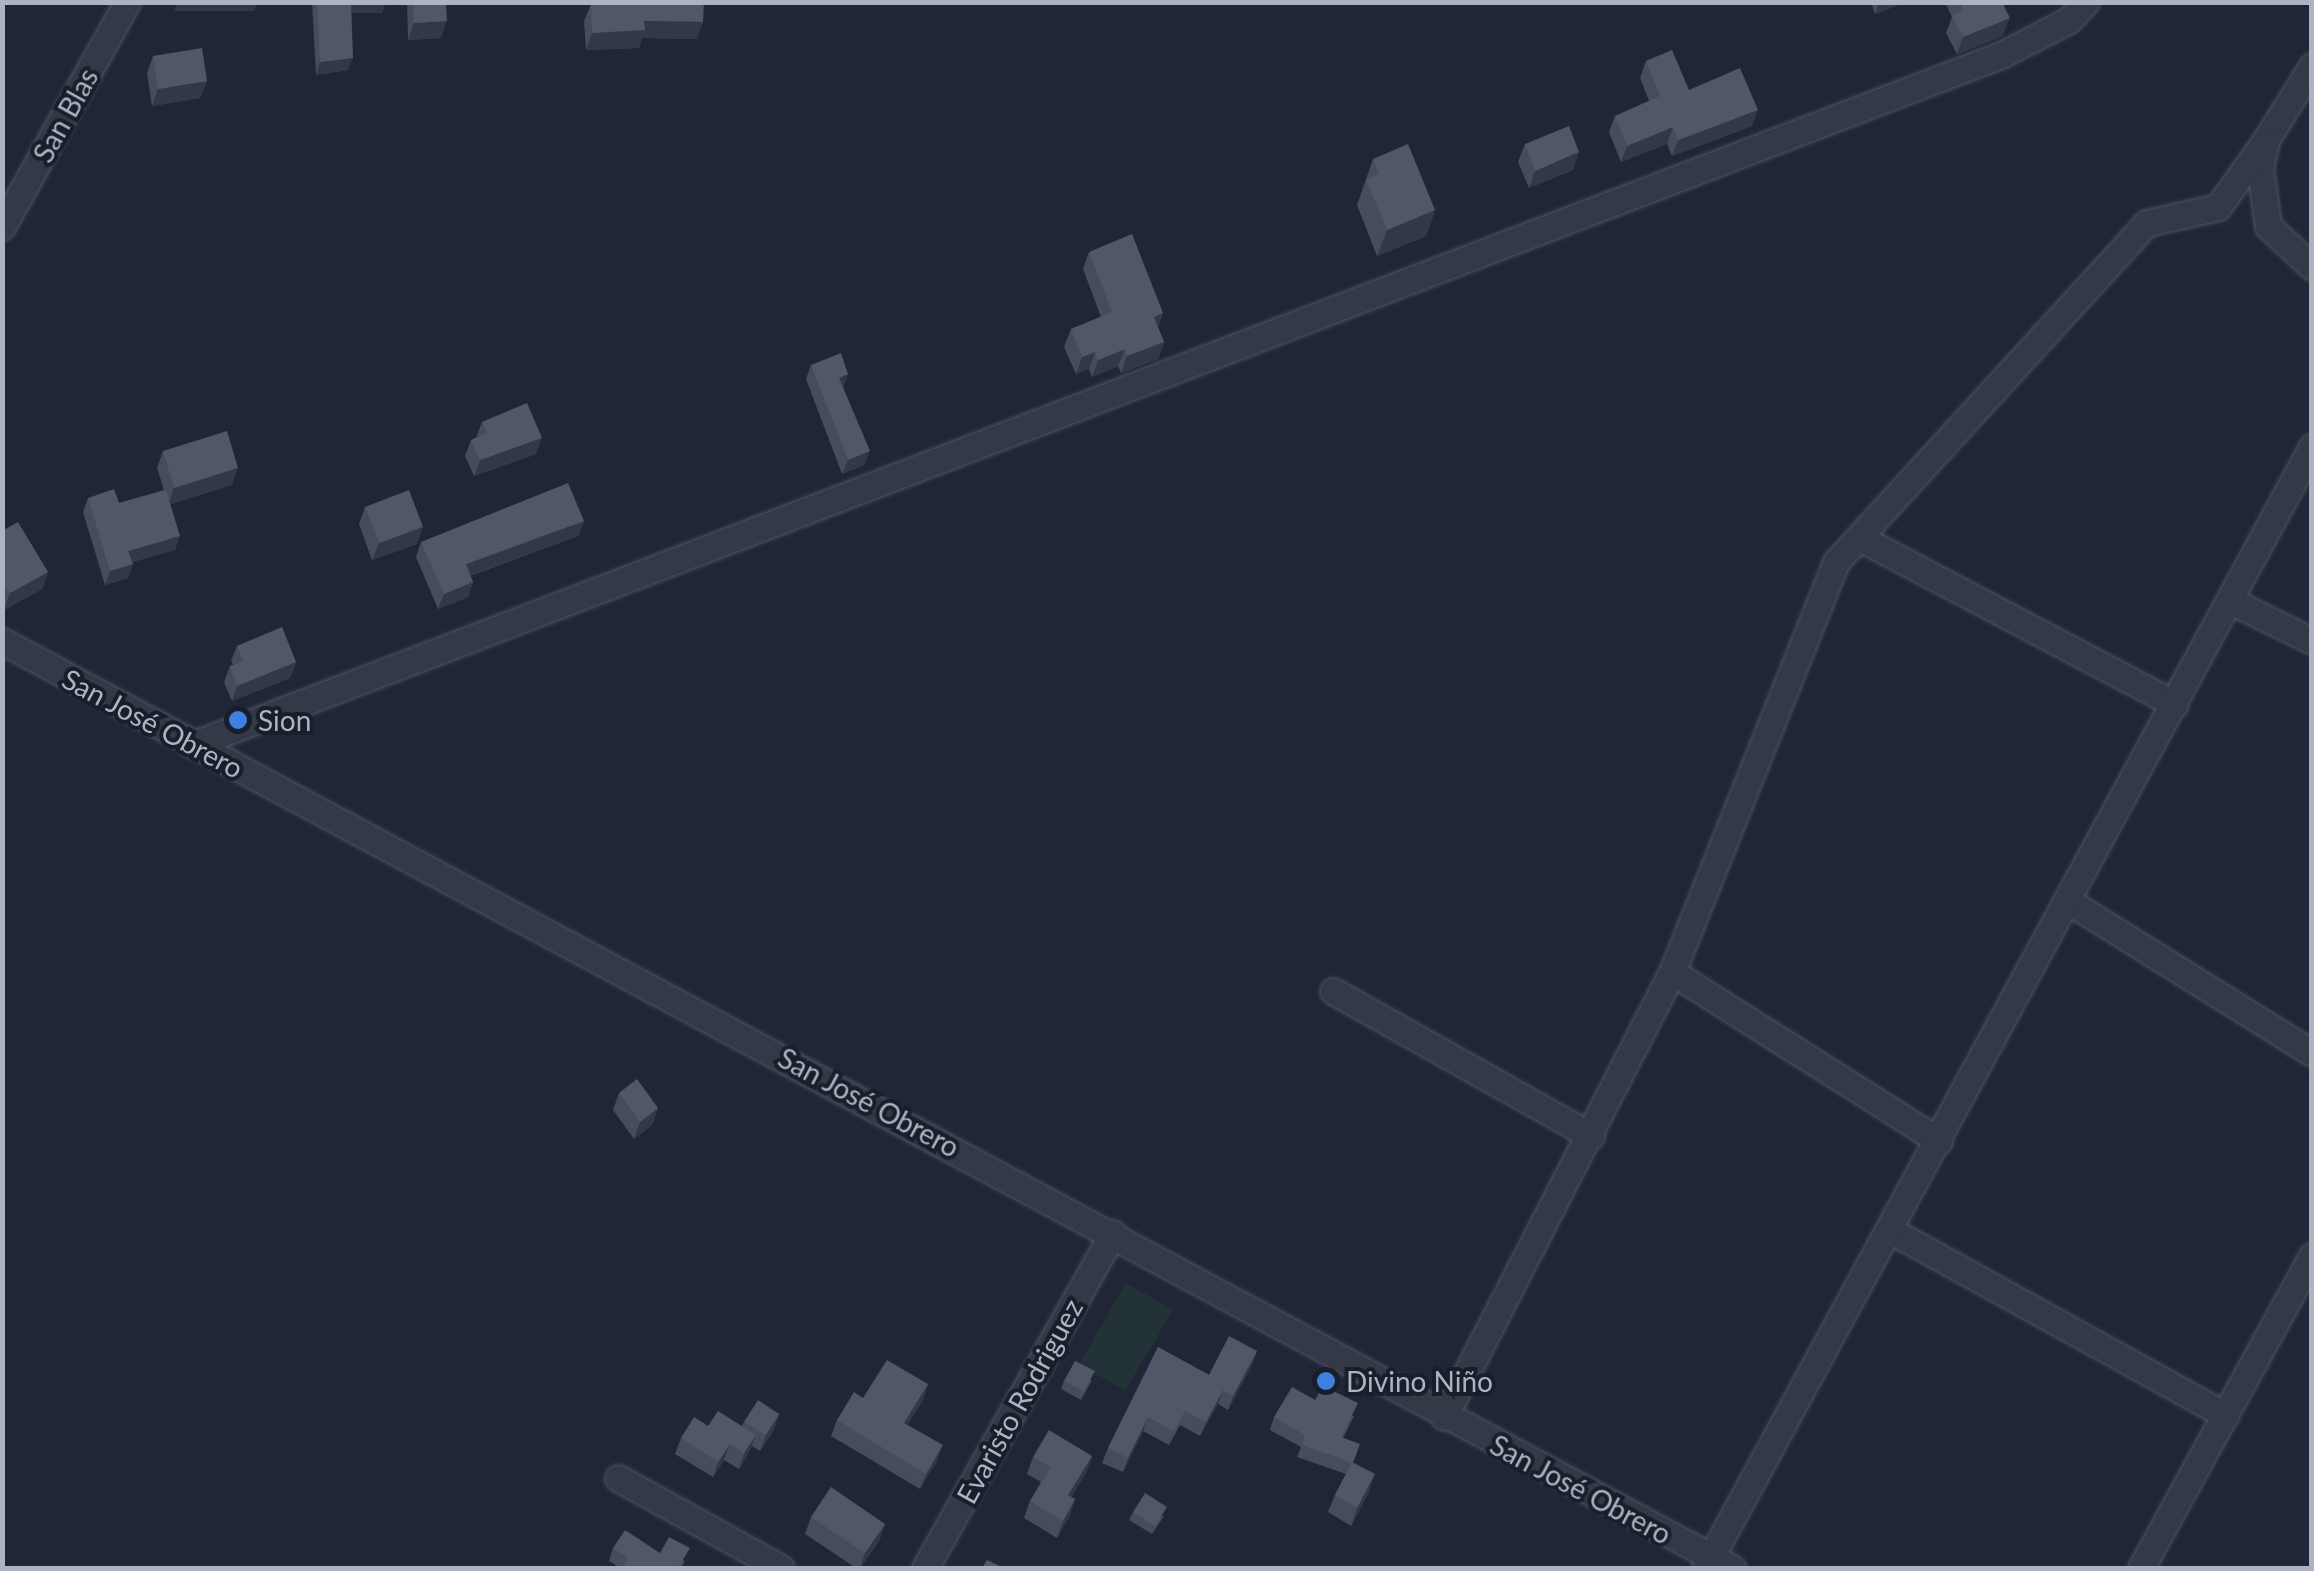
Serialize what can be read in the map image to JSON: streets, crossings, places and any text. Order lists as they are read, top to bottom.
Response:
{
  "streets": {
    "street": ["San Blas", "San José Obrero", "Evaristo Rodriguez"]
  },
  "crossings": [
    ["San José Obrero", "Evaristo Rodriguez"]
  ],
  "places": ["Sion", "Divino Niño"]
}
